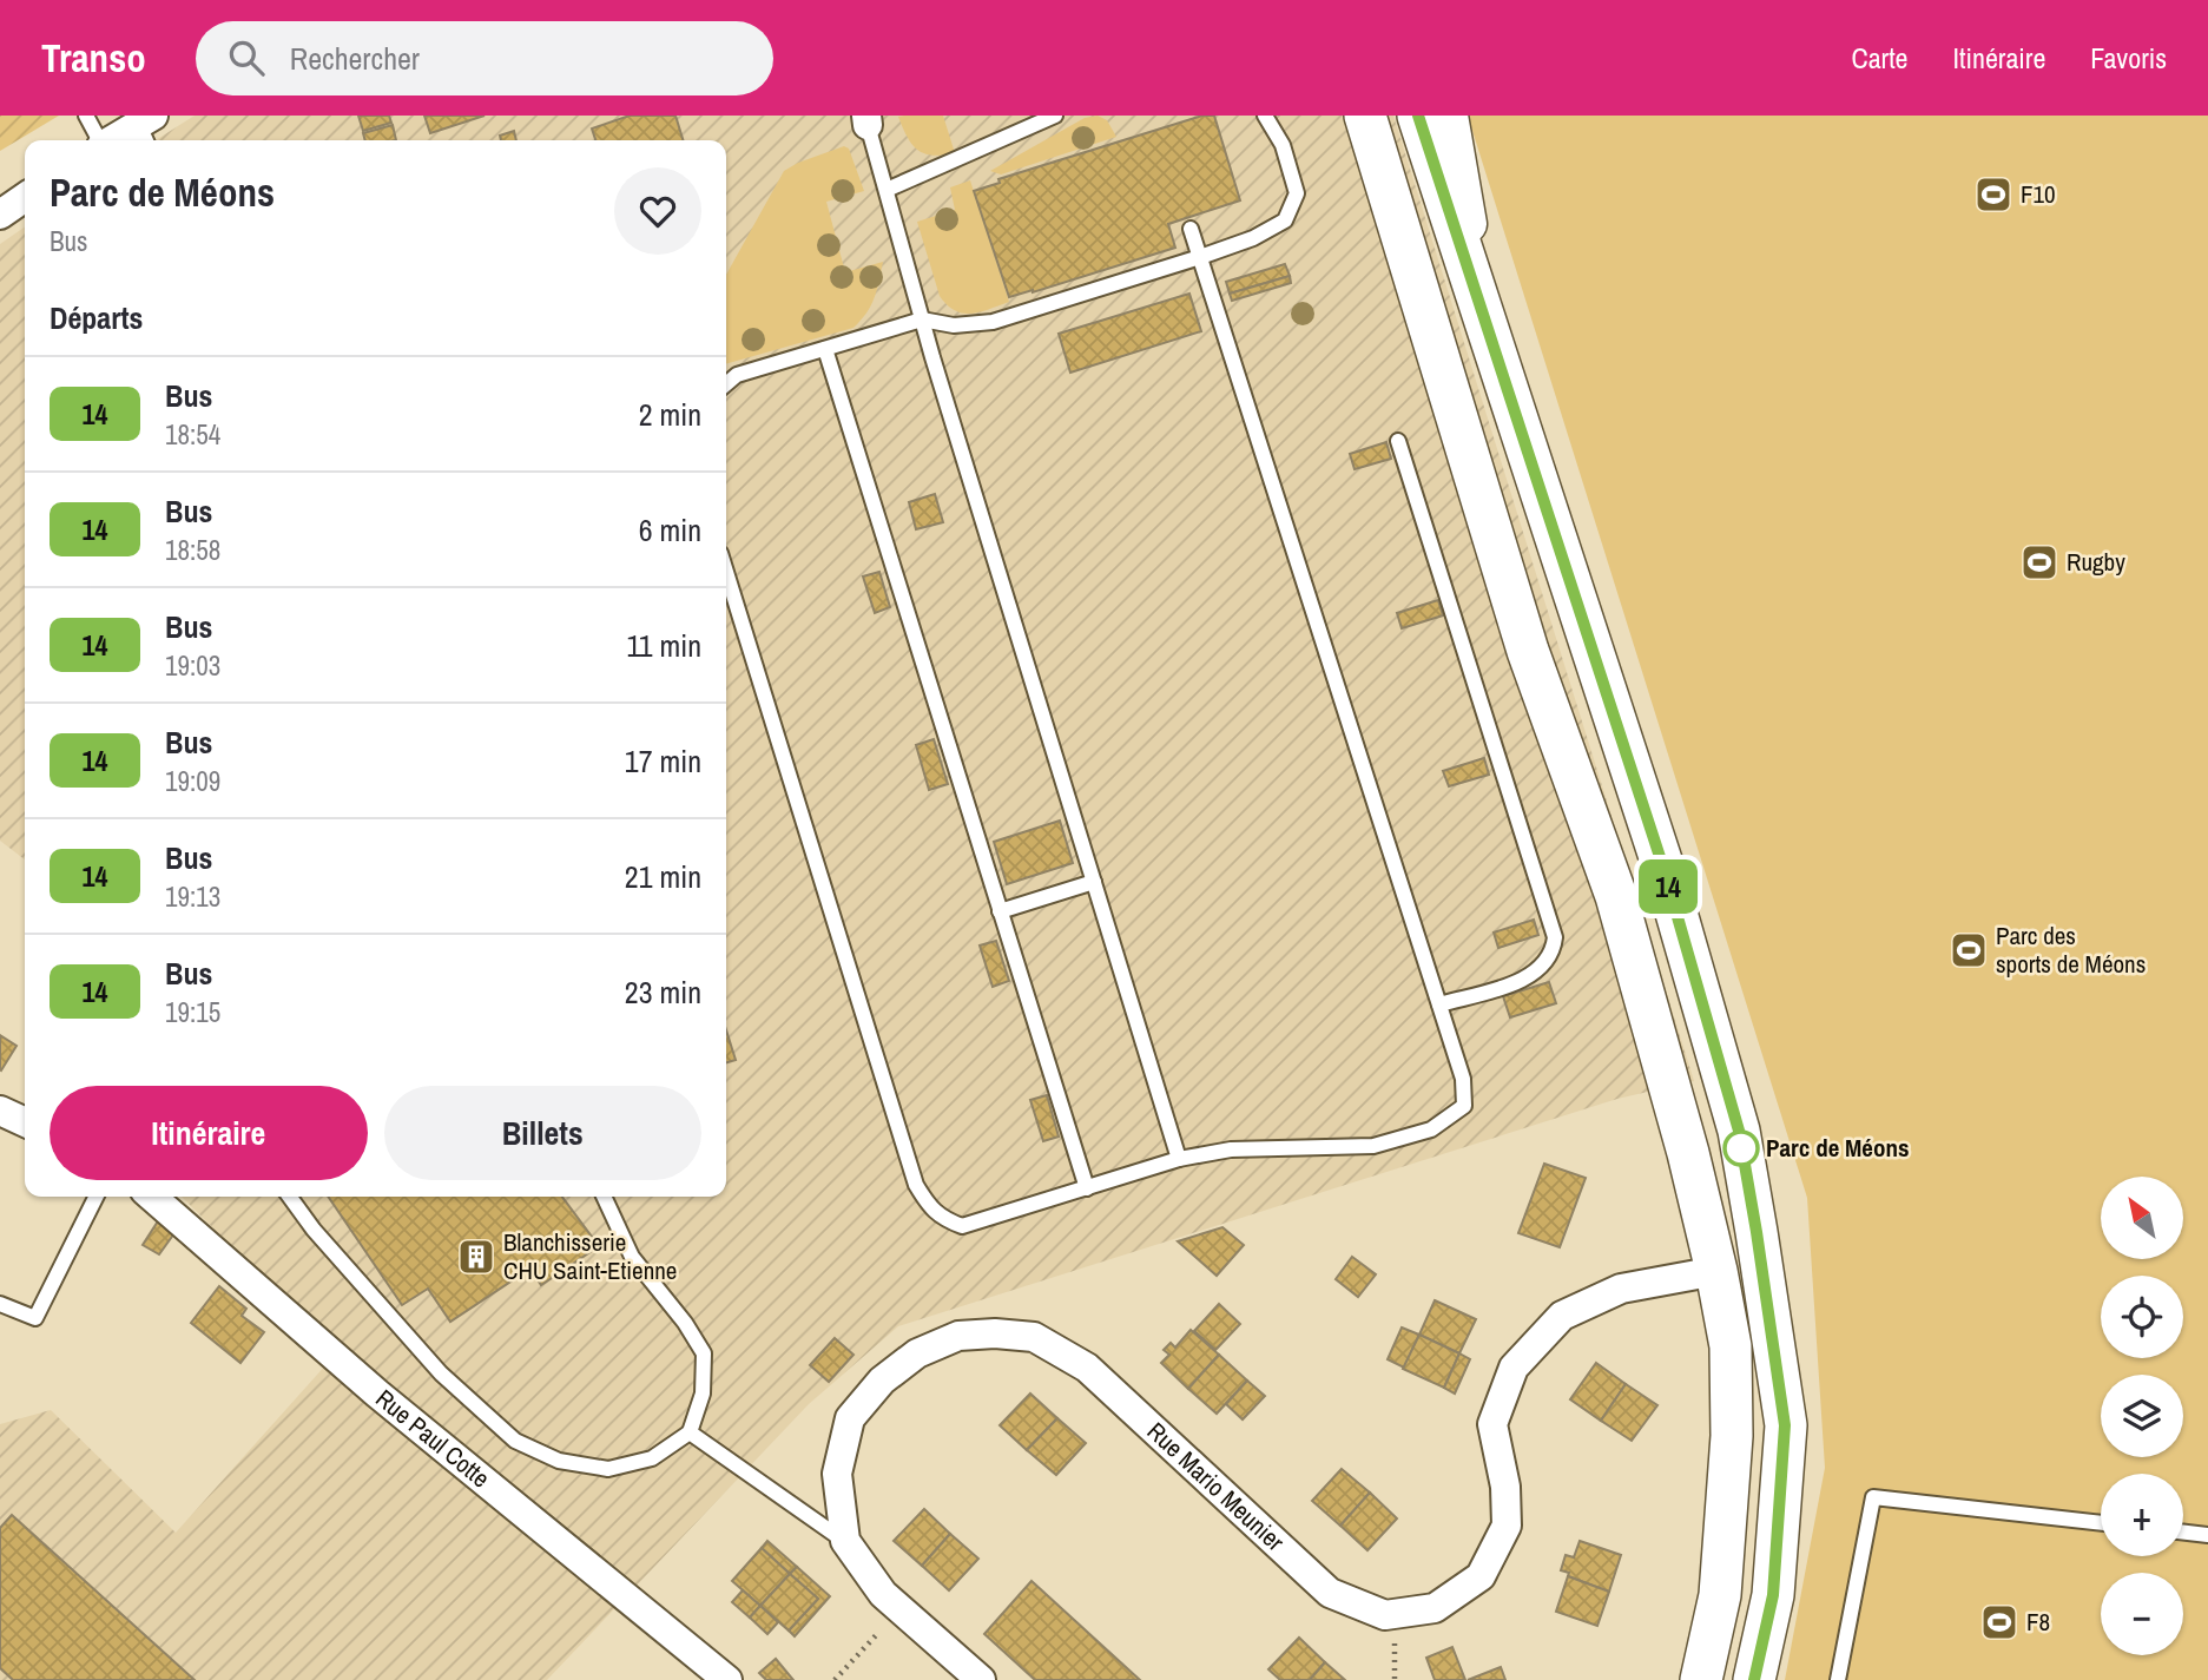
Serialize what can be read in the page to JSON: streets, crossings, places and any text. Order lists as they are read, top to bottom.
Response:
{
  "streets": {
    "street": ["Rue Paul Cotte", "Rue Mario Meunier"]
  },
  "places": {
    "sports": [
      "F10",
      "Rugby",
      "Parc des sports de Méons",
      "F8"
    ],
    "other": ["Parc de Méons"],
    "building": ["Blanchisserie CHU Saint-Etienne"]
  },
  "lines": ["bus line 14"],
  "north": "top left",
  "page": {
    "header": "Transo",
    "search": "Rechercher",
    "nav": ["Carte", "Itinéraire", "Favoris"],
    "on_map": "14",
    "heading": [
      ["Parc de Méons", "Bus"],
      "Départs"
    ],
    "list": [
      {
        "mark": "14",
        "name": "Bus",
        "note": "18:54",
        "value": "2 min"
      },
      {
        "mark": "14",
        "name": "Bus",
        "note": "18:58",
        "value": "6 min"
      },
      {
        "mark": "14",
        "name": "Bus",
        "note": "19:03",
        "value": "11 min"
      },
      {
        "mark": "14",
        "name": "Bus",
        "note": "19:09",
        "value": "17 min"
      },
      {
        "mark": "14",
        "name": "Bus",
        "note": "19:13",
        "value": "21 min"
      },
      {
        "mark": "14",
        "name": "Bus",
        "note": "19:15",
        "value": "23 min"
      }
    ],
    "buttons": ["Itinéraire", "Billets"],
    "map_buttons": ["+", "−"]
  }
}
